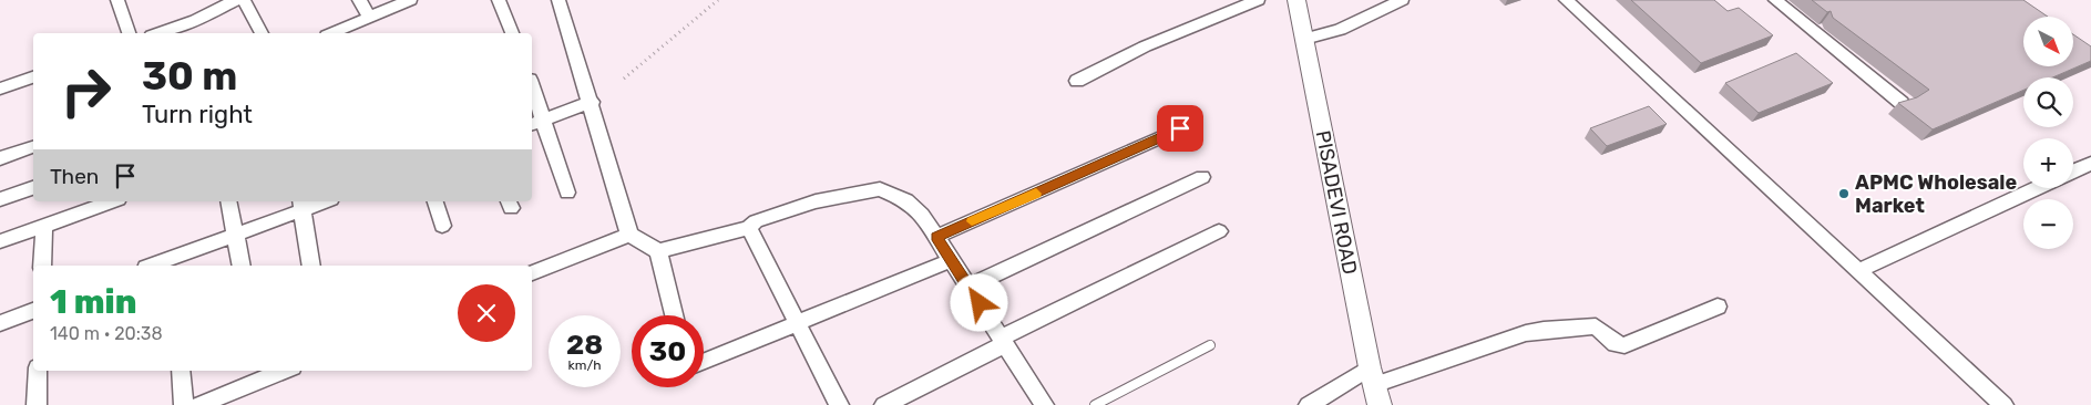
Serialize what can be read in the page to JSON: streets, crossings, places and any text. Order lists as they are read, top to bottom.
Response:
{
  "streets": {
    "street": ["PISADEVI ROAD"]
  },
  "places": ["APMC Wholesale Market"],
  "north": "bottom right",
  "page": {
    "map_buttons": ["+", "−"],
    "turn": ["30 m", "Turn right"],
    "then": "Then",
    "heading": ["1 min", "140 m · 20:38"],
    "speed": "28 km/h",
    "limit": "30"
  }
}
